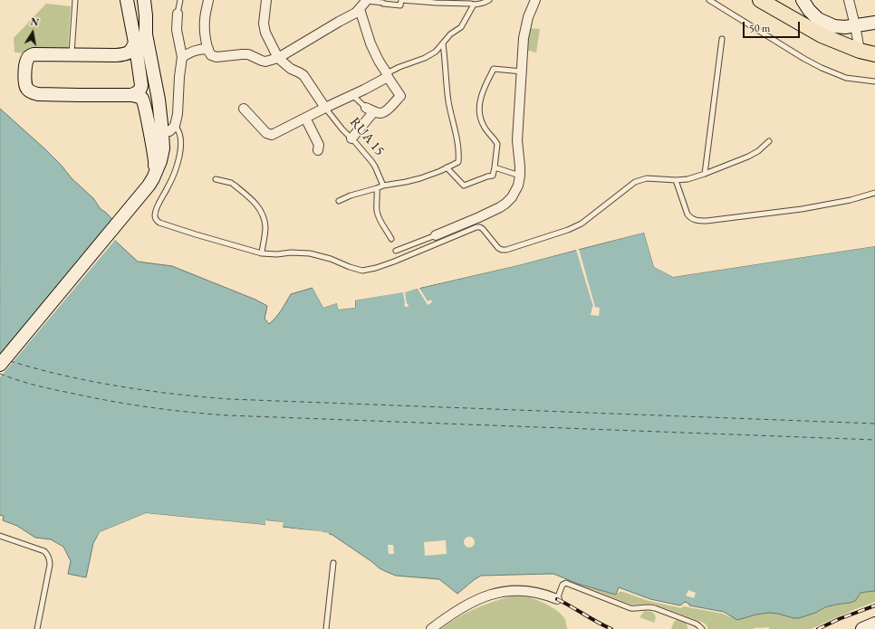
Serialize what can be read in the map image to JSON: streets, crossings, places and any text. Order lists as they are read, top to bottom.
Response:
{
  "streets": {
    "lane": ["RUA 15"]
  },
  "scale_bar": "50 m",
  "north": "top"
}
